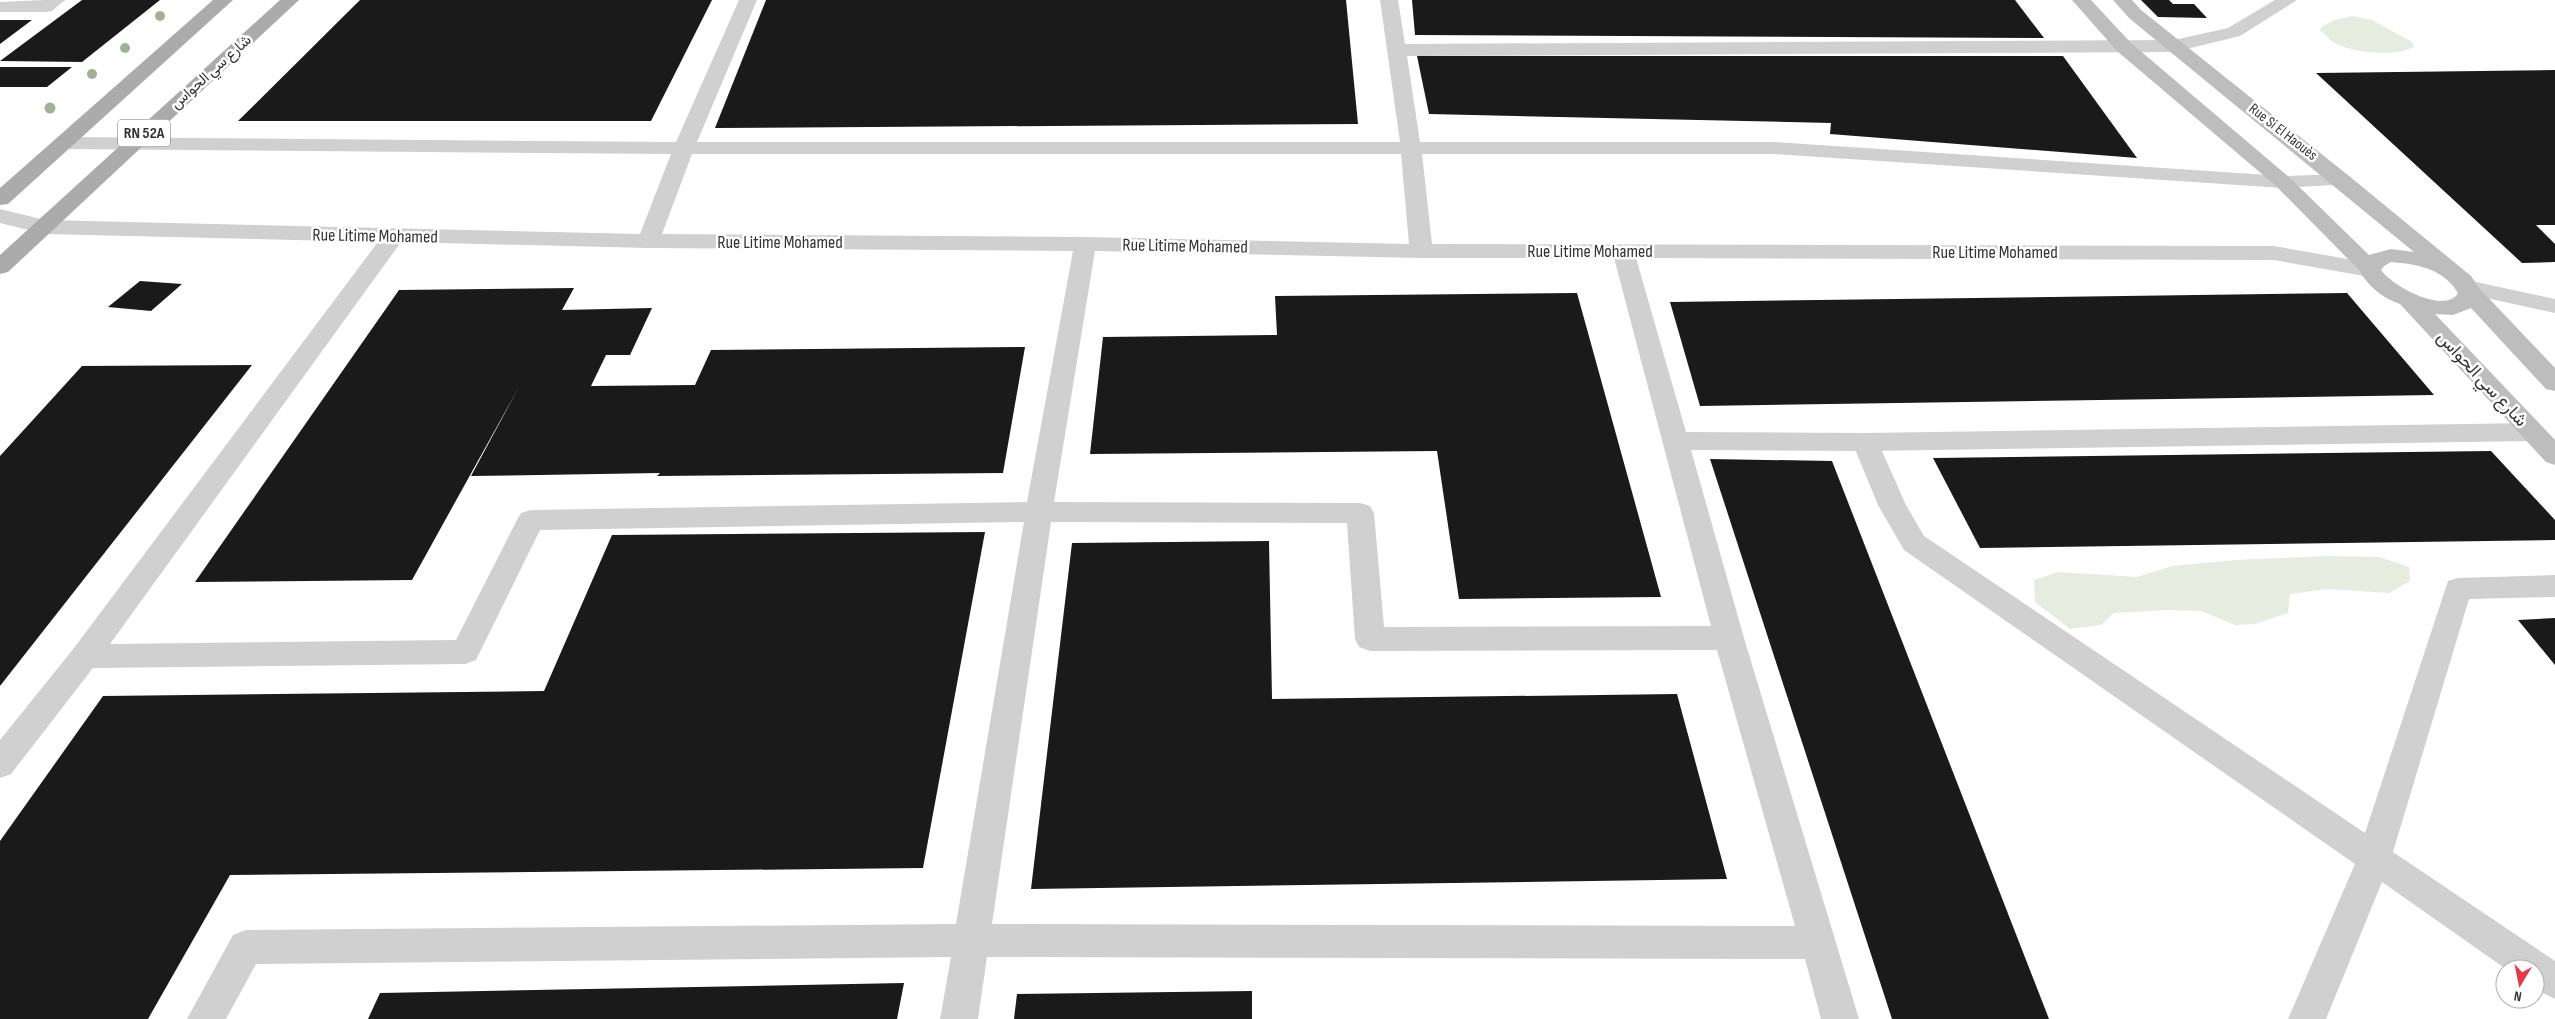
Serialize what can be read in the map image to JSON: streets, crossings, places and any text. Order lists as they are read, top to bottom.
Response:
{
  "streets": {
    "main road": ["شارع سي الحواس", "RN 52A"],
    "street": ["Rue Si El Haouès", "Rue Litime Mohamed"]
  },
  "crossings": [
    ["شارع سي الحواس", "Rue Litime Mohamed"]
  ],
  "north": "bottom"
}
